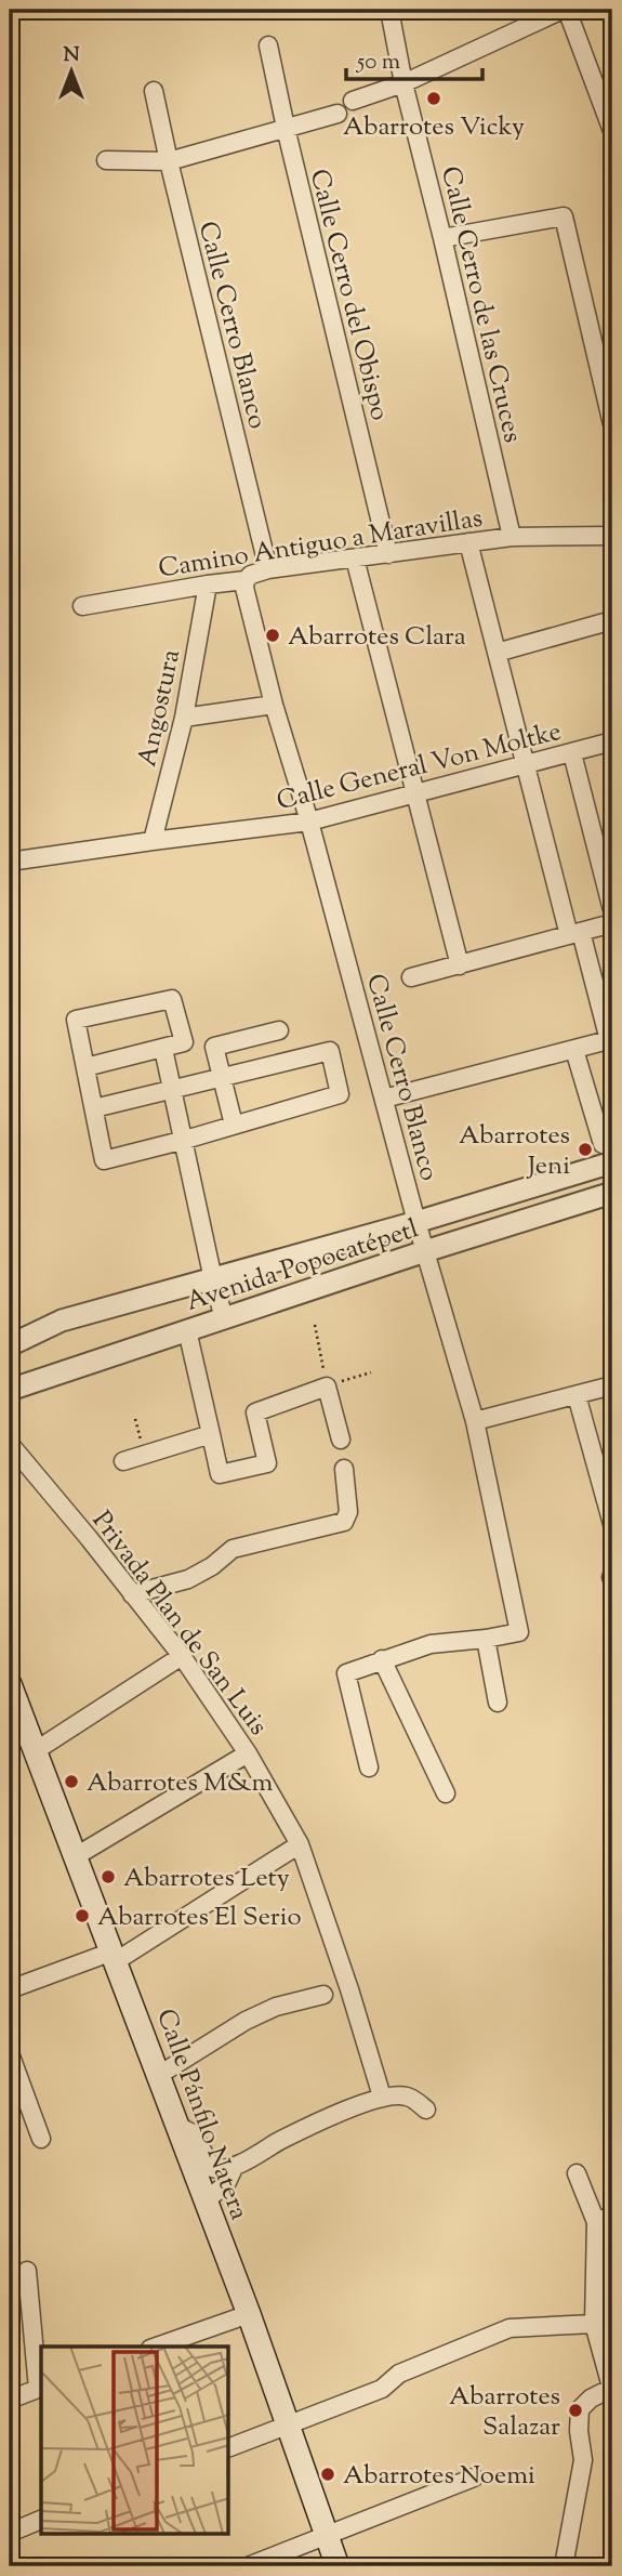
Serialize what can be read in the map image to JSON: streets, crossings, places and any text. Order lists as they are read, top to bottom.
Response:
{
  "streets": {
    "main road": ["Calle Pánfilo Natera"],
    "street": [
      "Calle Cerro del Obispo",
      "Calle Cerro de las Cruces",
      "Calle Cerro Blanco",
      "Camino Antiguo a Maravillas",
      "Angostura",
      "Calle General Von Moltke",
      "Avenida Popocatépetl",
      "Privada Plan de San Luis"
    ]
  },
  "crossings": [
    ["Calle Cerro del Obispo", "Camino Antiguo a Maravillas"],
    ["Calle Cerro de las Cruces", "Camino Antiguo a Maravillas"],
    ["Calle Cerro Blanco", "Camino Antiguo a Maravillas"],
    ["Calle Cerro Blanco", "Calle General Von Moltke"],
    ["Calle Cerro Blanco", "Avenida Popocatépetl"],
    ["Camino Antiguo a Maravillas", "Angostura"],
    ["Angostura", "Calle General Von Moltke"]
  ],
  "places": [
    "Abarrotes Vicky",
    "Abarrotes Clara",
    "Abarrotes Jeni",
    "Abarrotes M&m",
    "Abarrotes Lety",
    "Abarrotes El Serio",
    "Abarrotes Salazar",
    "Abarrotes Noemi"
  ],
  "scale_bar": "50 m",
  "north": "top"
}
